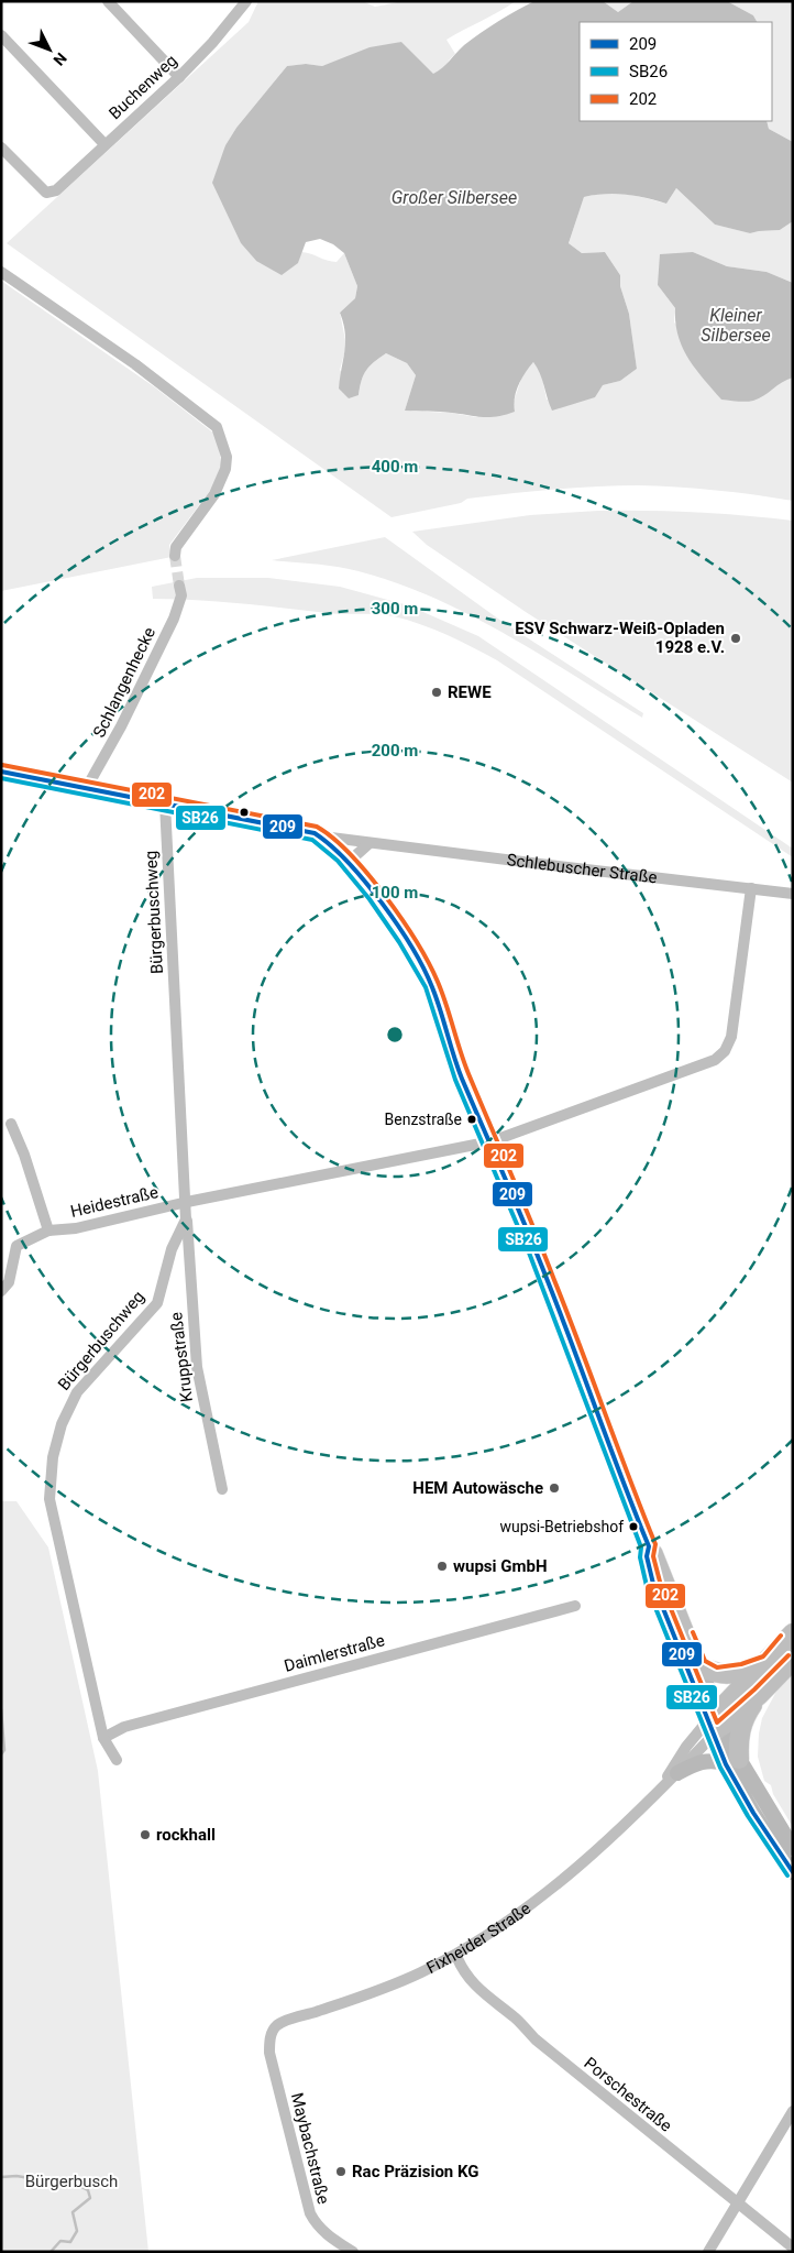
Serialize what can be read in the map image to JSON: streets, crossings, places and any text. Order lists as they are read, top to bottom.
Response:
{
  "streets": {
    "highway": ["Fixheider Straße"],
    "main road": ["Schlebuscher Straße"],
    "street": [
      "Buchenweg",
      "Schlangenhecke",
      "Bürgerbuschweg",
      "Heidestraße",
      "Kruppstraße",
      "Daimlerstraße",
      "Porschestraße",
      "Maybachstraße"
    ]
  },
  "crossings": [
    ["Schlangenhecke", "Schlebuscher Straße"],
    ["Schlebuscher Straße", "Bürgerbuschweg"],
    ["Bürgerbuschweg", "Heidestraße"],
    ["Bürgerbuschweg", "Kruppstraße"],
    ["Bürgerbuschweg", "Daimlerstraße"],
    ["Fixheider Straße", "Porschestraße"],
    ["Fixheider Straße", "Maybachstraße"]
  ],
  "water": ["Großer Silbersee", "Kleiner Silbersee"],
  "parks": ["Bürgerbusch"],
  "places": [
    "ESV Schwarz-Weiß-Opladen 1928 e.V.",
    "REWE",
    "Benzstraße",
    "HEM Autowäsche",
    "wupsi-Betriebshof",
    "wupsi GmbH",
    "rockhall",
    "Rac Präzision KG"
  ],
  "lines": ["transit line 202", "transit line 209", "transit line SB26"],
  "legend": ["209", "SB26", "202"],
  "north": "bottom right",
  "rings": [
    "400 m",
    "300 m",
    "200 m",
    "100 m"
  ]
}
